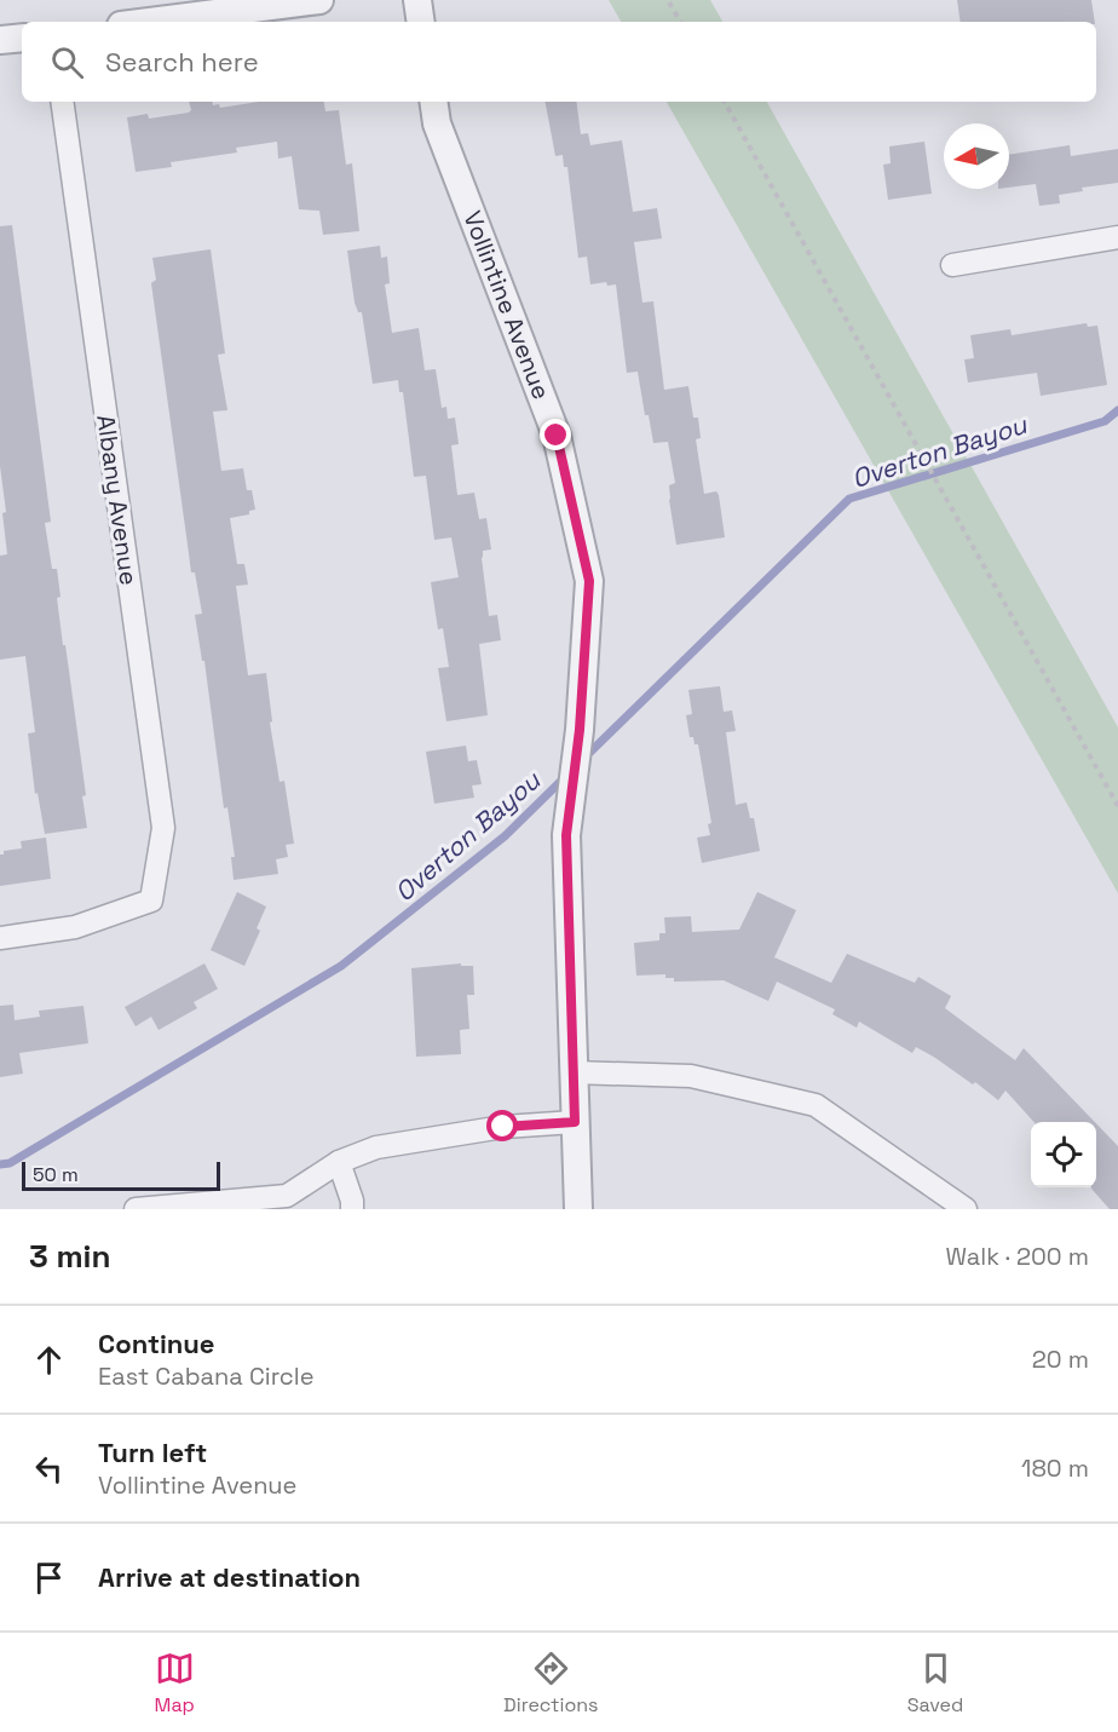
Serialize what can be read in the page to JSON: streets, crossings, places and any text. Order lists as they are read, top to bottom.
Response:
{
  "streets": {
    "street": ["Vollintine Avenue", "Albany Avenue"]
  },
  "water": ["Overton Bayou"],
  "scale_bar": "50 m",
  "north": "left",
  "page": {
    "search": "Search here",
    "scale": "50 m",
    "heading": ["3 min", "Walk · 200 m"],
    "list": [
      ["Continue", "East Cabana Circle", "20 m"],
      ["Turn left", "Vollintine Avenue", "180 m"],
      "Arrive at destination"
    ],
    "nav": ["Map", "Directions", "Saved"]
  }
}
